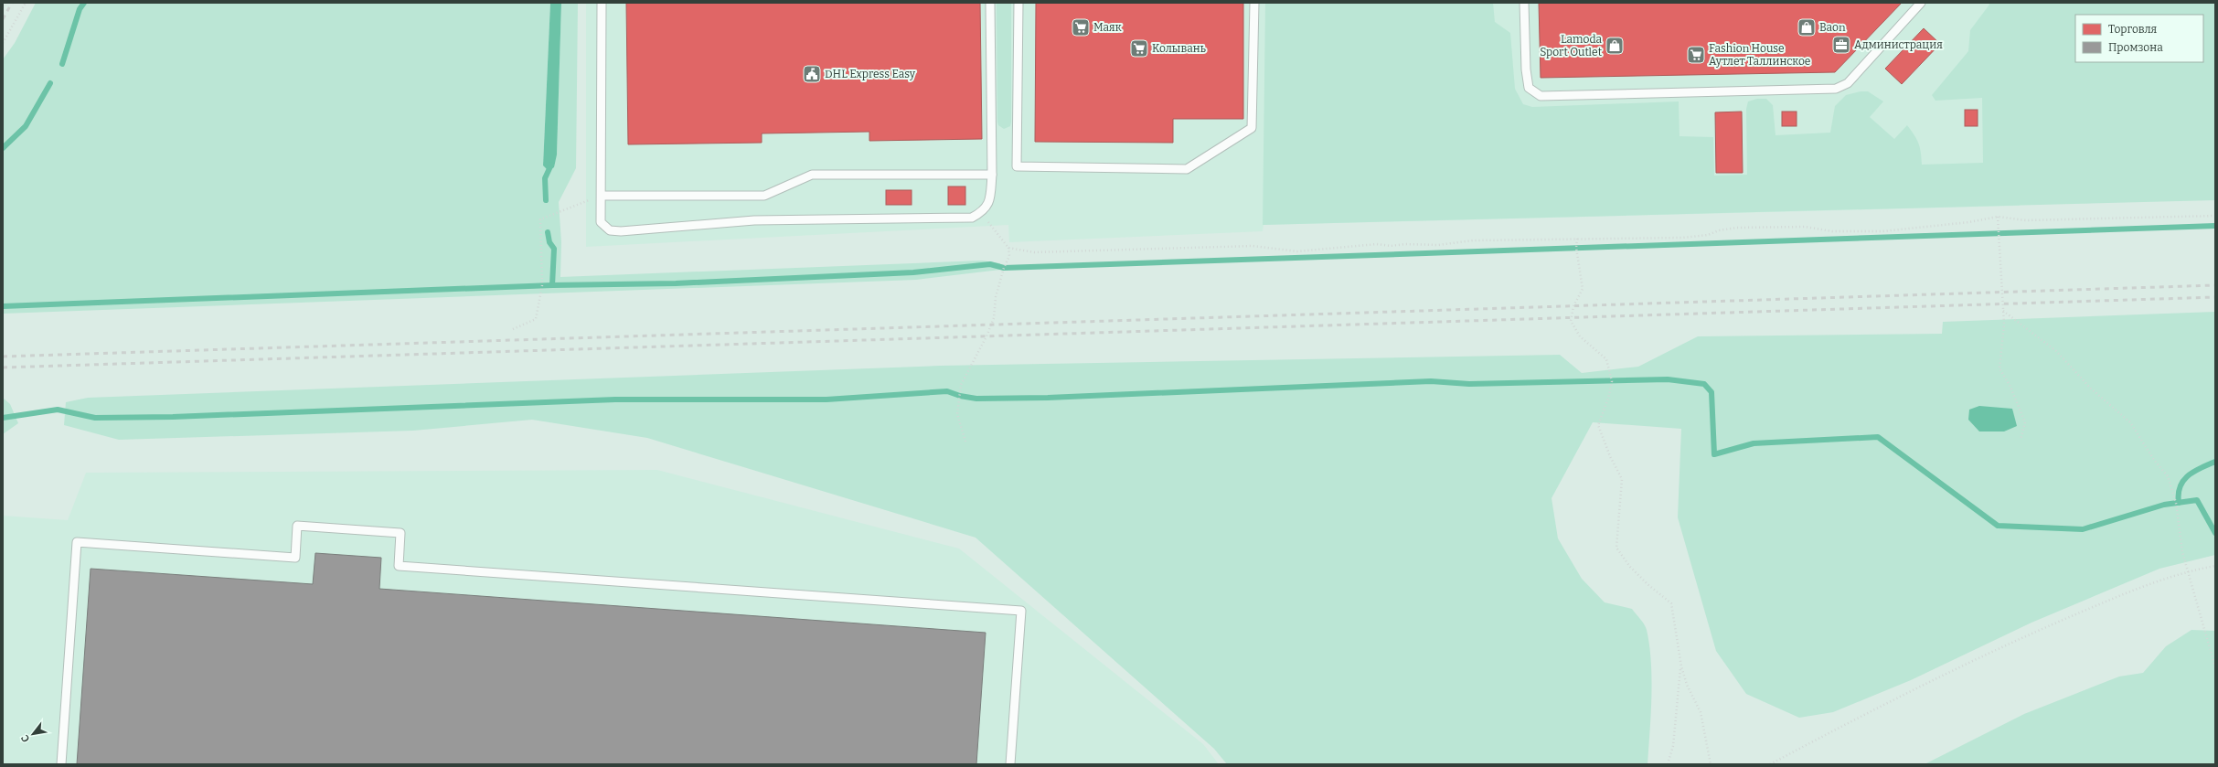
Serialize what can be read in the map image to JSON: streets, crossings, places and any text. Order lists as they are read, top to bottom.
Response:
{
  "places": {
    "supermarket": ["Маяк", "Колывань", "Fashion House Аутлет Таллинское"],
    "shop": ["Baon", "Lamoda Sport Outlet"],
    "office": ["Администрация"],
    "public building": ["DHL Express Easy"]
  },
  "legend": ["Торговля", "Промзона"],
  "north": "bottom left"
}
